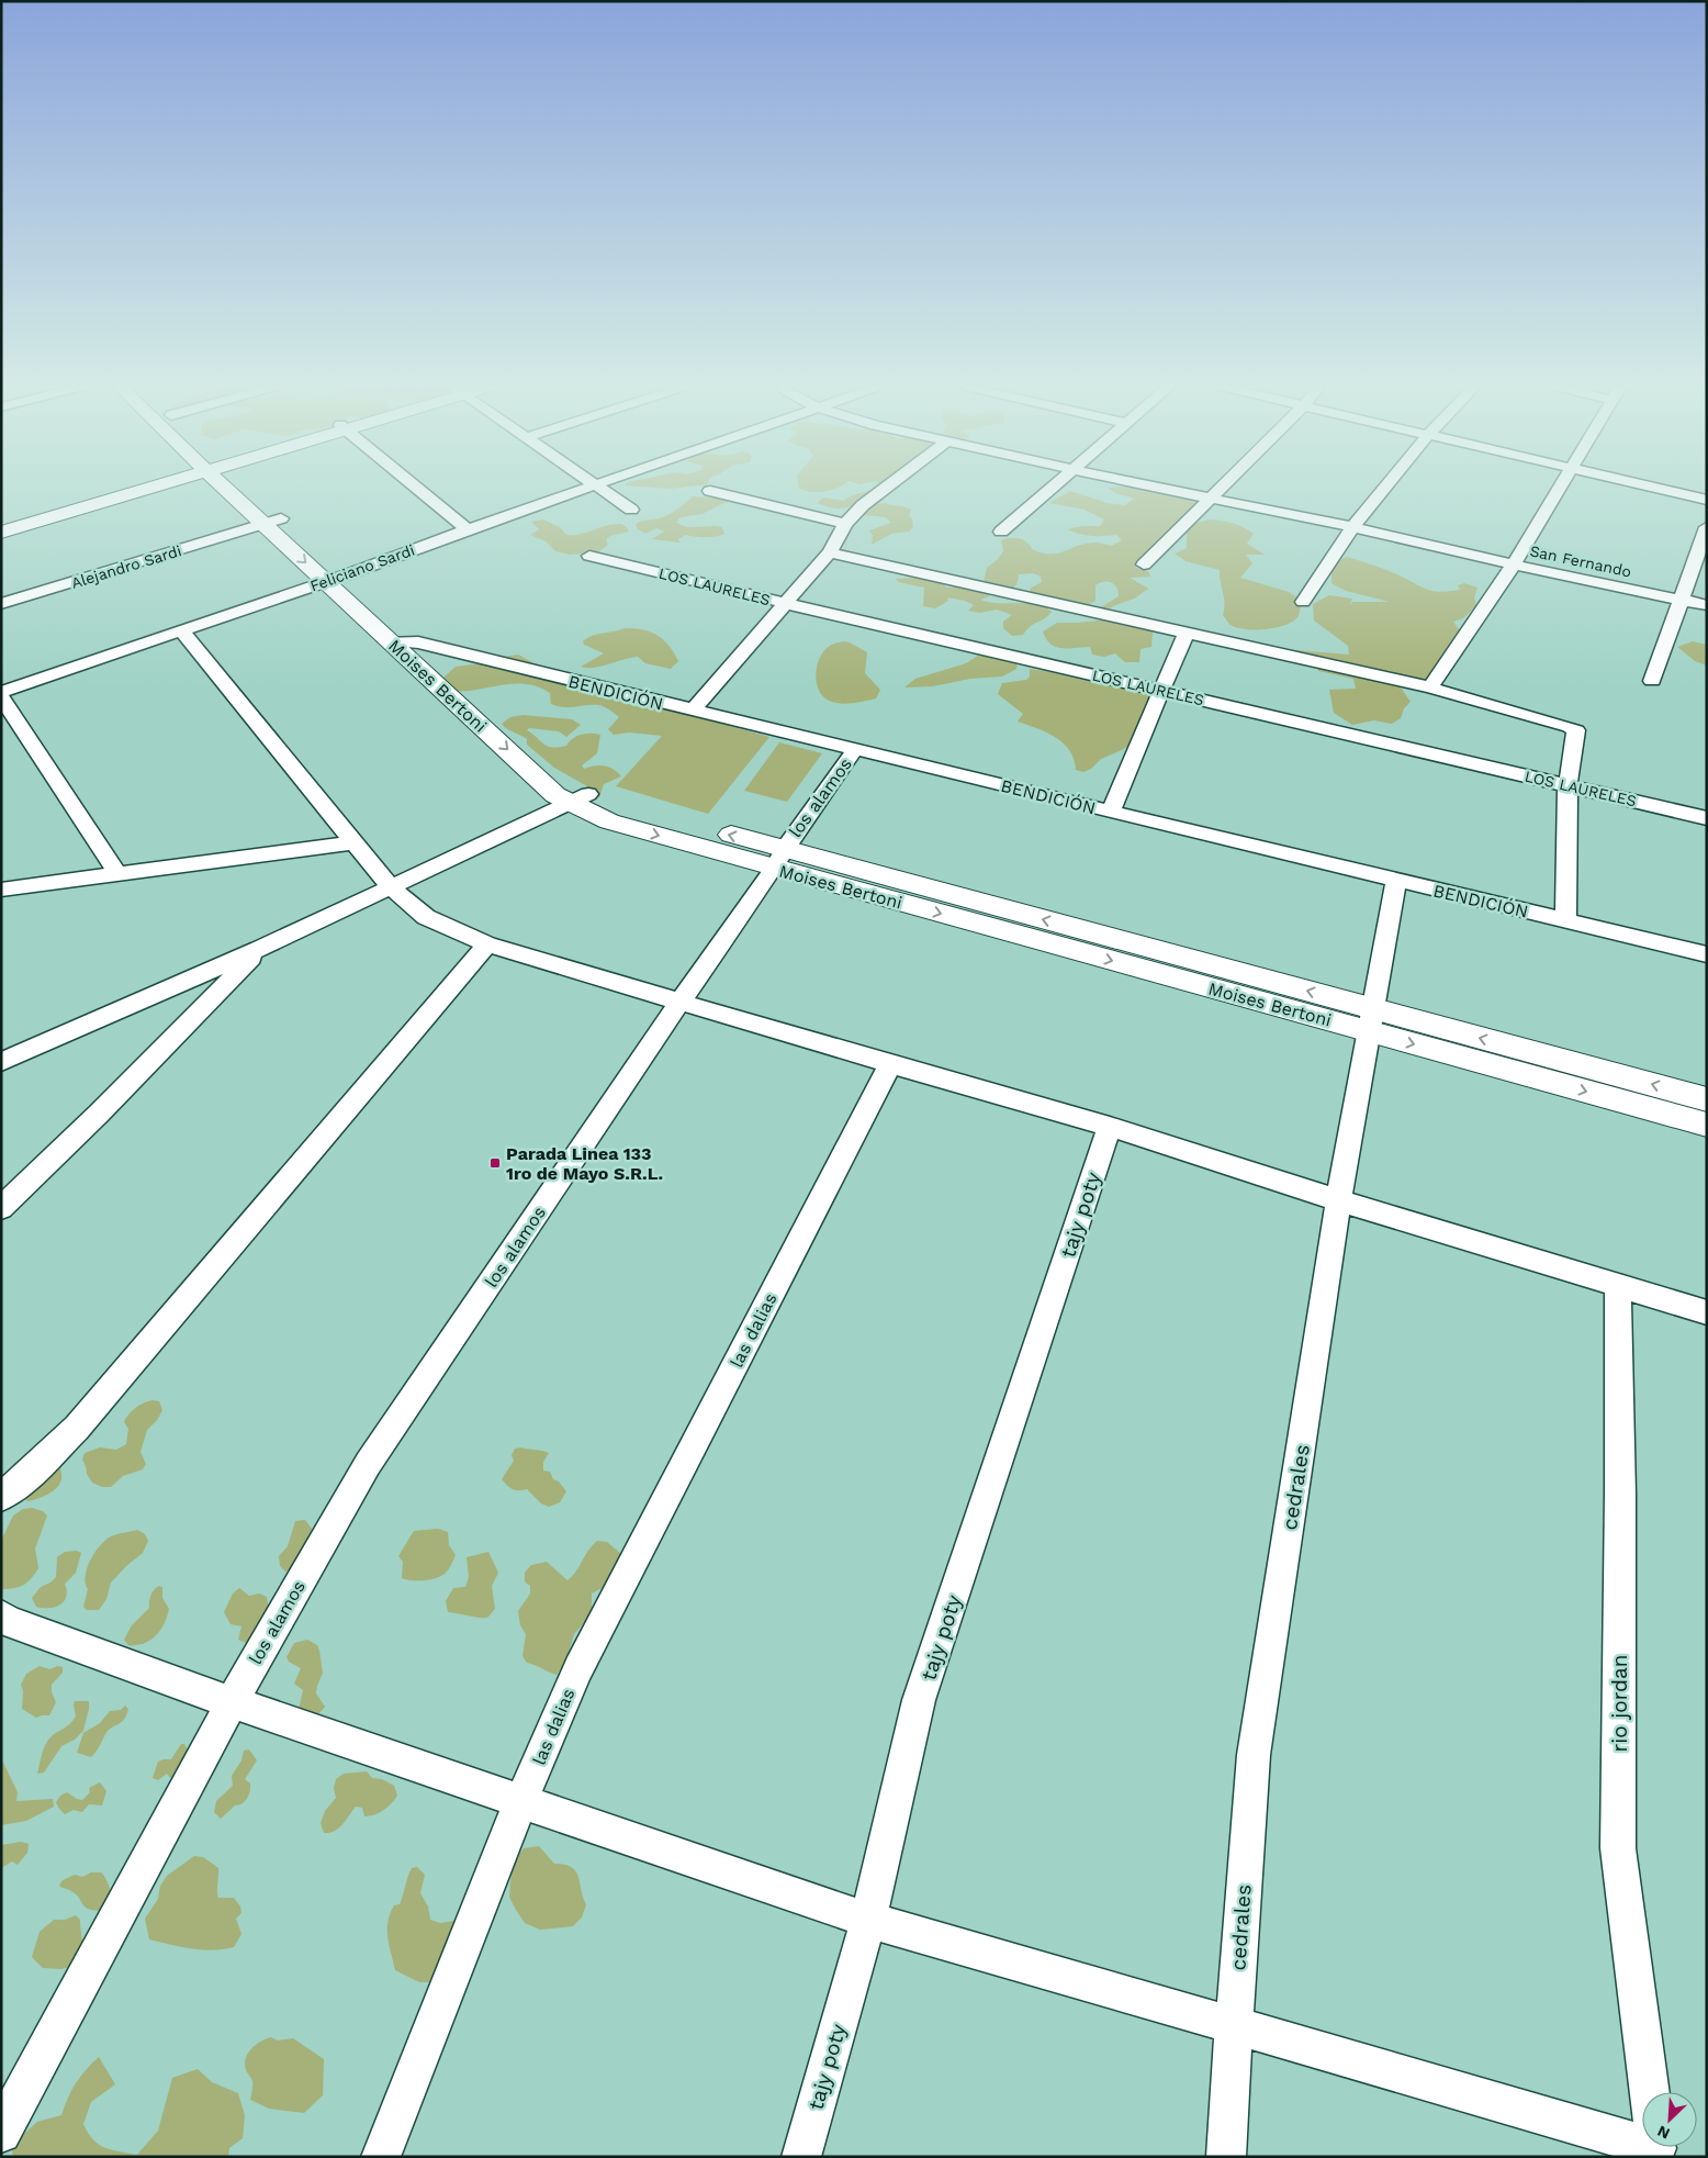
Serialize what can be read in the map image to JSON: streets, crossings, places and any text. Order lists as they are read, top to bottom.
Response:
{
  "streets": {
    "street": [
      "San Fernando",
      "Alejandro Sardi",
      "Feliciano Sardi",
      "LOS LAURELES",
      "Moises Bertoni",
      "BENDICIÓN",
      "los alamos",
      "tajy poty",
      "las dalias",
      "cedrales",
      "rio jordan"
    ]
  },
  "crossings": [
    ["Alejandro Sardi", "Moises Bertoni"],
    ["Feliciano Sardi", "Moises Bertoni"],
    ["Moises Bertoni", "BENDICIÓN"],
    ["Moises Bertoni", "los alamos"],
    ["Moises Bertoni", "cedrales"],
    ["BENDICIÓN", "los alamos"],
    ["BENDICIÓN", "cedrales"]
  ],
  "places": {
    "transit": ["Parada Linea 133 1ro de Mayo S.R.L."]
  },
  "north": "bottom left"
}
